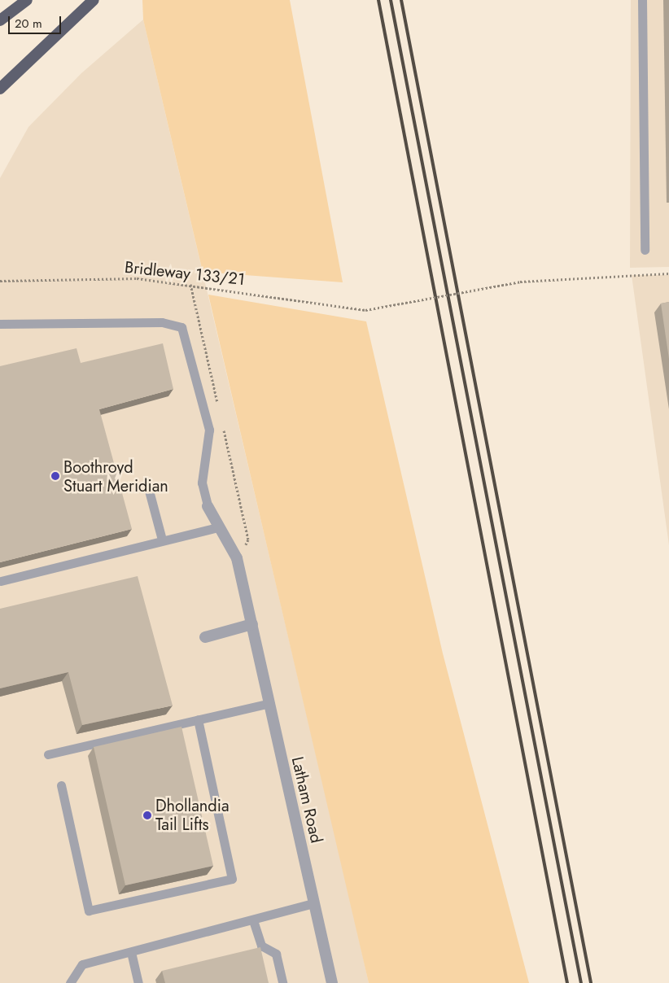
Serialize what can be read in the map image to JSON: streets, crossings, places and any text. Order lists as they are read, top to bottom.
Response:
{
  "streets": {
    "street": ["Latham Road"],
    "path": ["Bridleway 133/21"]
  },
  "places": ["Boothroyd Stuart Meridian", "Dhollandia Tail Lifts"],
  "scale_bar": "20 m"
}
